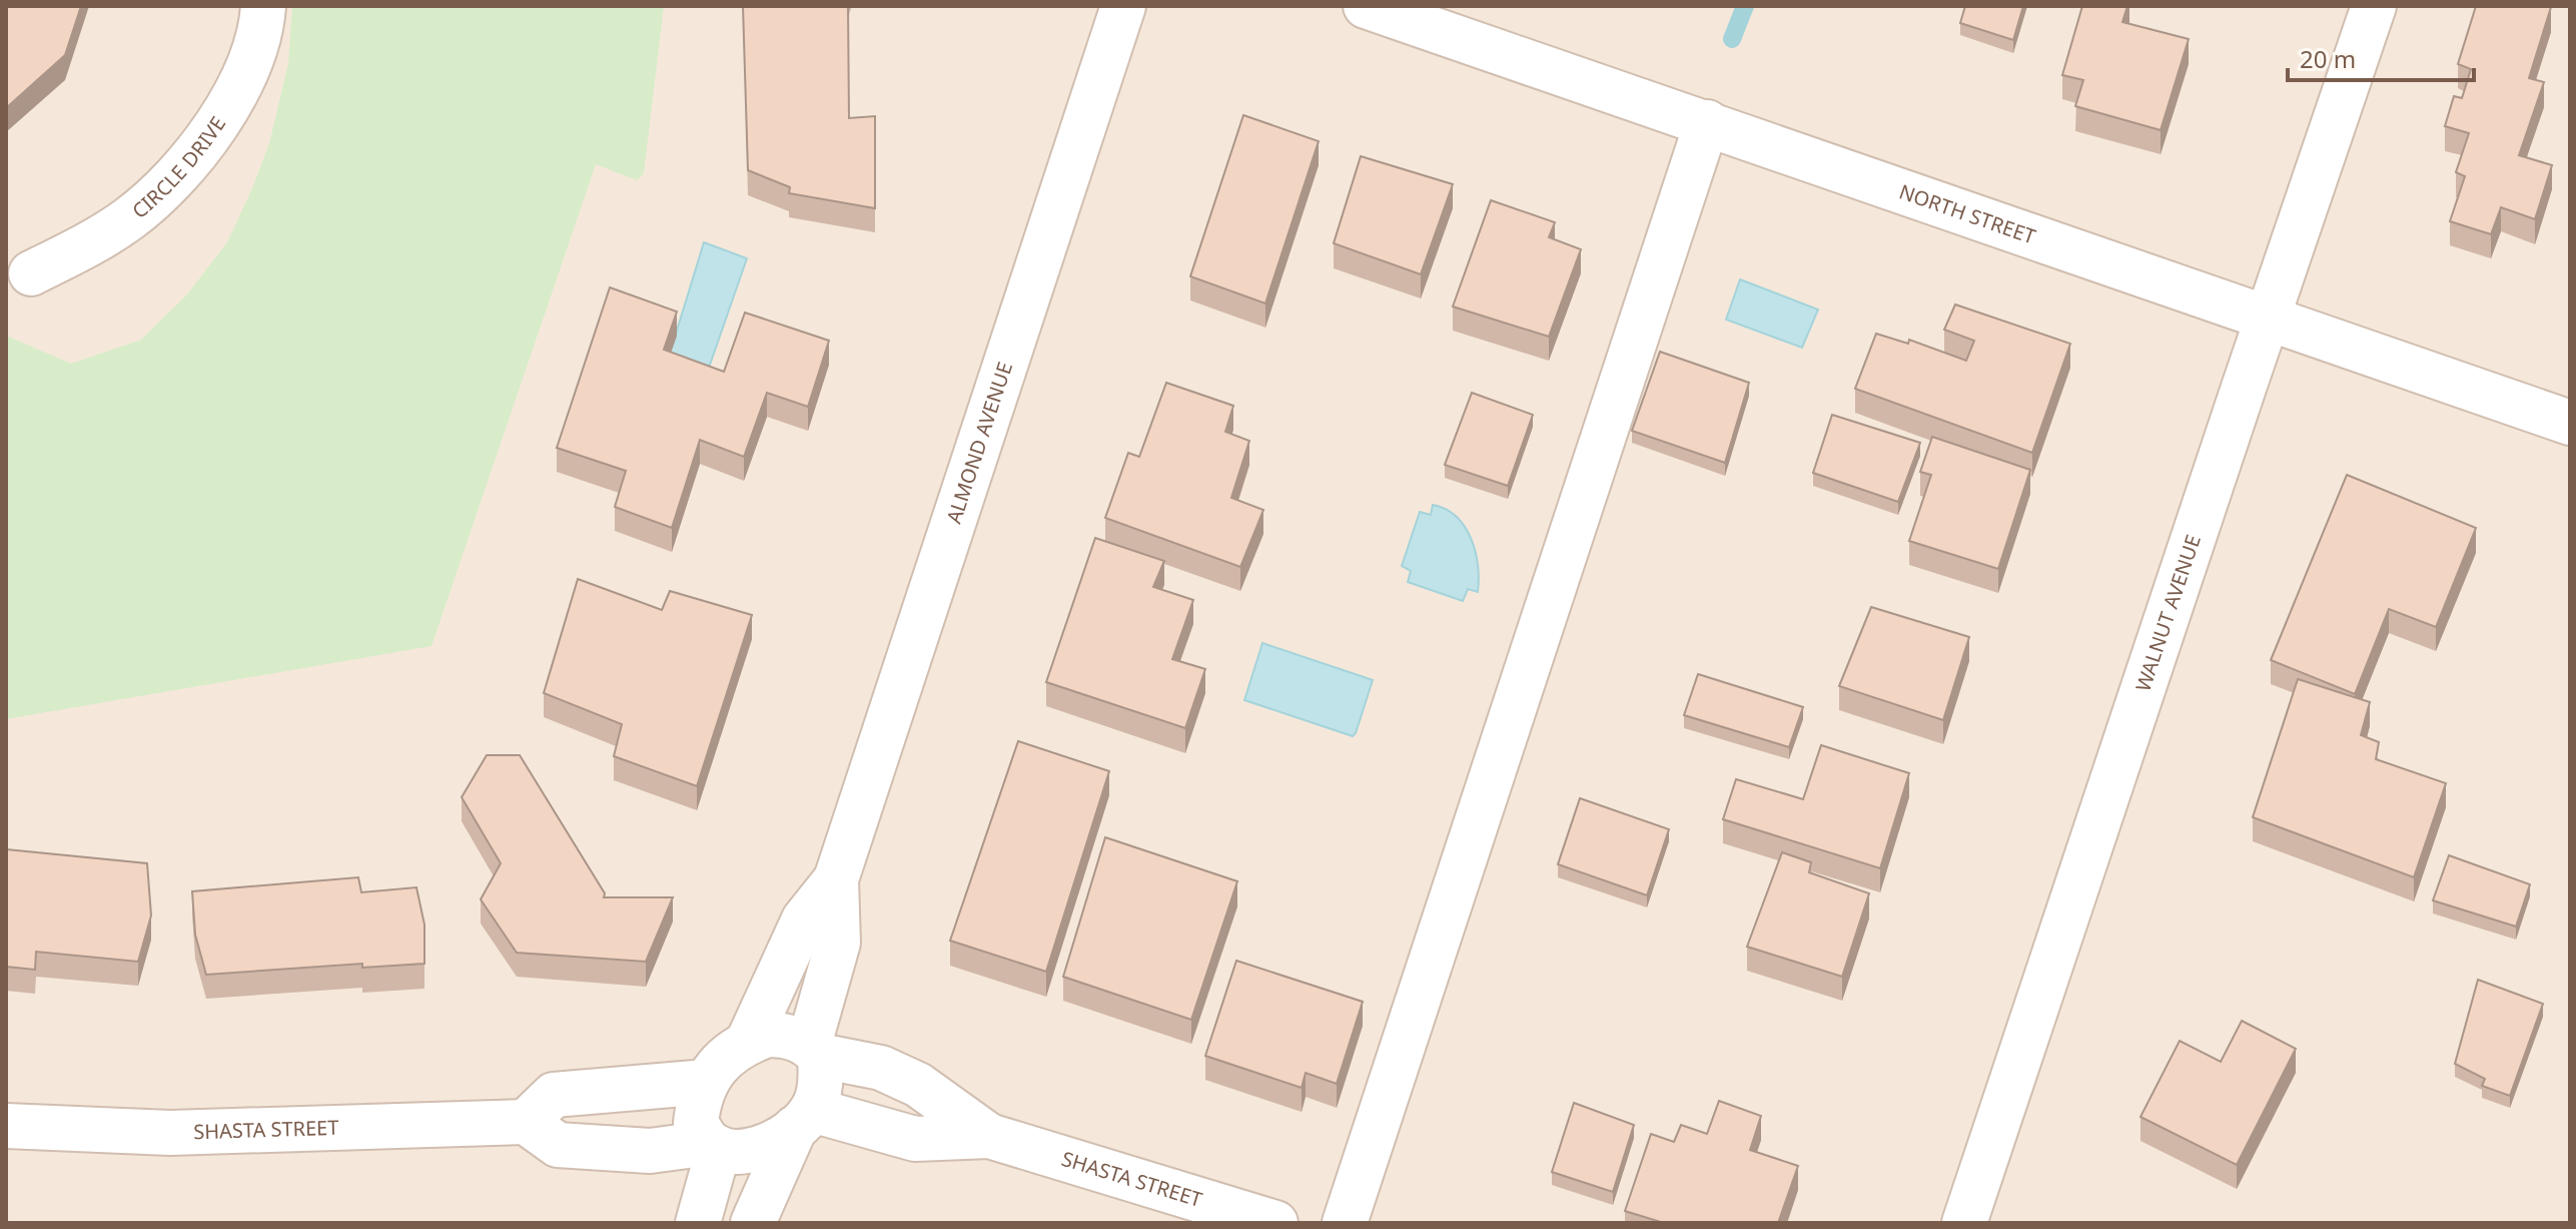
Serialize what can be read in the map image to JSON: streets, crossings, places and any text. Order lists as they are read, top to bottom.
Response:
{
  "streets": {
    "street": [
      "CIRCLE DRIVE",
      "NORTH STREET",
      "ALMOND AVENUE",
      "WALNUT AVENUE",
      "SHASTA STREET"
    ]
  },
  "crossings": [
    ["NORTH STREET", "WALNUT AVENUE"],
    ["ALMOND AVENUE", "SHASTA STREET"]
  ],
  "scale_bar": "20 m"
}
